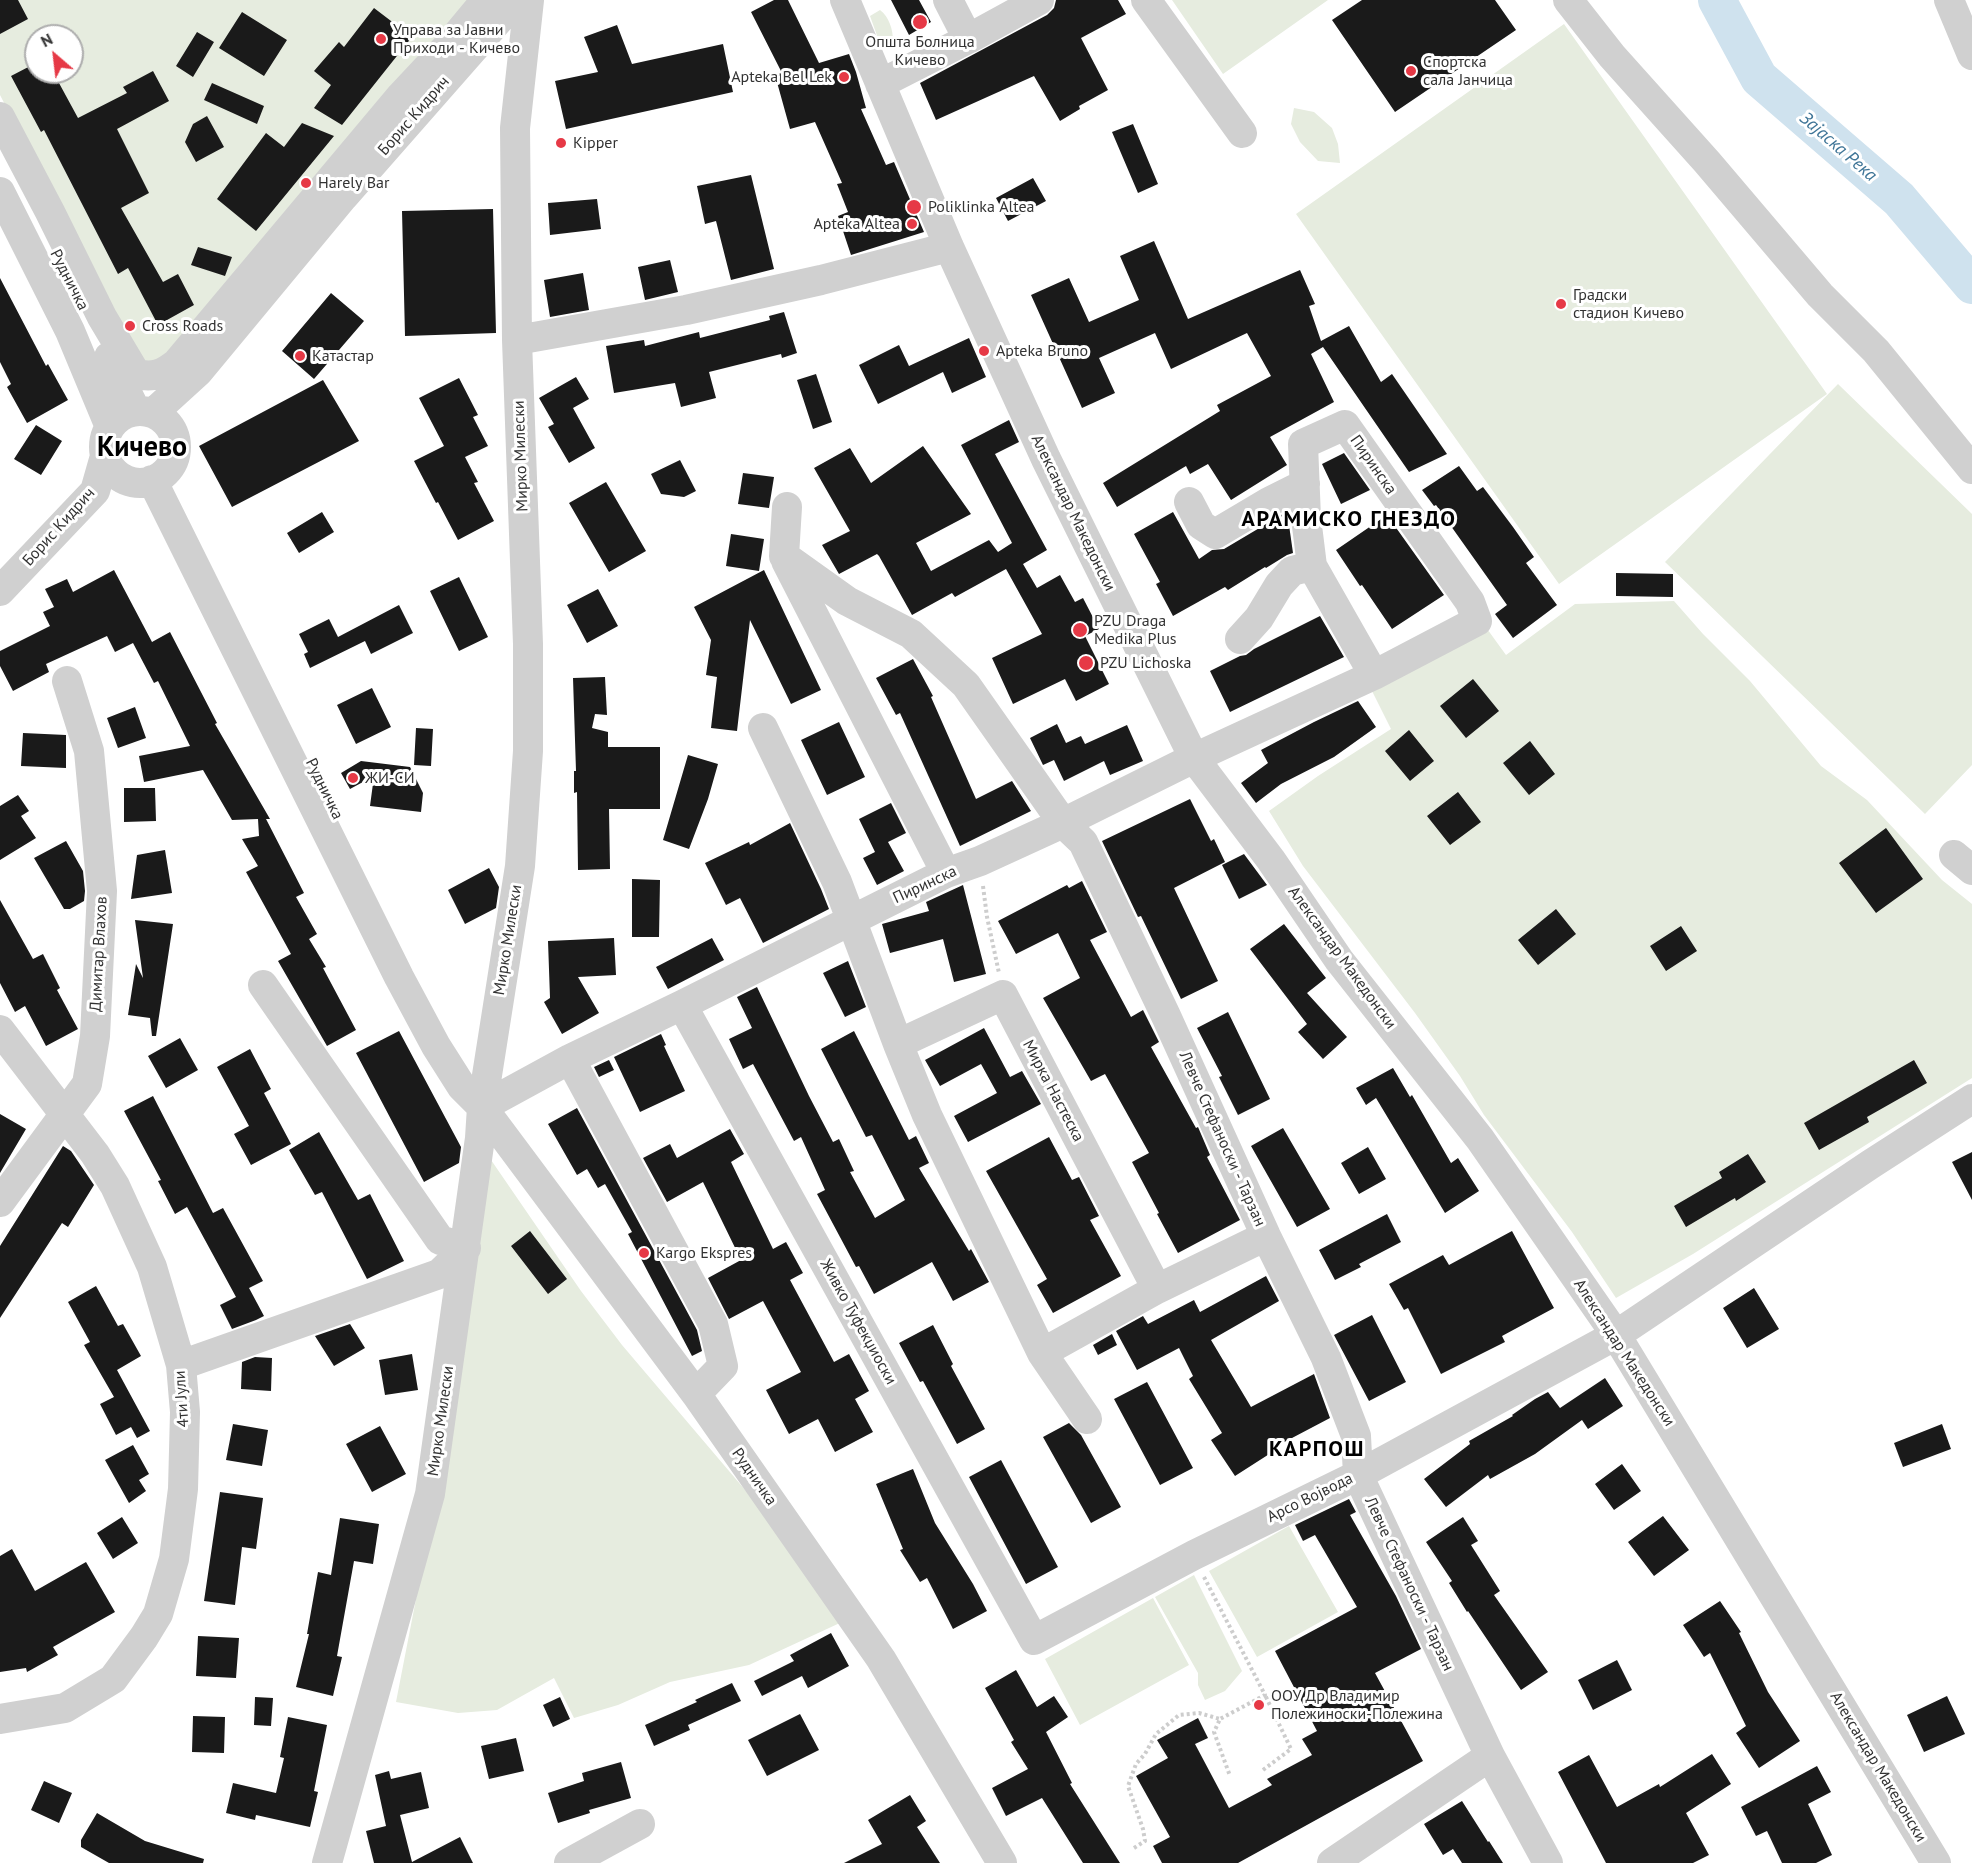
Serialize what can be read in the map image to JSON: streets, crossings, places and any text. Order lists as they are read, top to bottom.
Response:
{
  "streets": {
    "street": [
      "Борис Кидрич",
      "Рудничка",
      "Мирко Милески",
      "Пиринска",
      "Александар Македонски",
      "Димитар Влахов",
      "Мирка Настеска",
      "Левче Стефаноски - Тарзан",
      "Живко Туфекџиоски",
      "4ти Јули",
      "Арсо Војвода"
    ]
  },
  "crossings": [
    ["Борис Кидрич", "Рудничка"],
    ["Борис Кидрич", "Мирко Милески"],
    ["Рудничка", "Мирко Милески"],
    ["Рудничка", "Пиринска"],
    ["Мирко Милески", "Пиринска"],
    ["Пиринска", "Александар Македонски"],
    ["Пиринска", "Левче Стефаноски - Тарзан"],
    ["Пиринска", "Живко Туфекџиоски"],
    ["Александар Македонски", "Арсо Војвода"],
    ["Димитар Влахов", "4ти Јули"],
    ["Левче Стефаноски - Тарзан", "Арсо Војвода"],
    ["Живко Туфекџиоски", "Арсо Војвода"]
  ],
  "districts": ["Кичево", "АРАМИСКО ГНЕЗДО", "КАРПОШ"],
  "water": ["Зајаска Река"],
  "places": [
    "Општа Болница Кичево",
    "Управа за Јавни Приходи - Кичево",
    "Спортска сала Јанчица",
    "Apteka Bel Lek",
    "Kipper",
    "Harely Bar",
    "Poliklinka Altea",
    "Apteka Altea",
    "Градски стадион Кичево",
    "Cross Roads",
    "Apteka Bruno",
    "Катастар",
    "PZU Draga Medika Plus",
    "PZU Lichoska",
    "ЖИ-СИ",
    "Kargo Ekspres",
    "ООУ Др Владимир Полежиноски-Полежина"
  ],
  "north": "top left"
}
